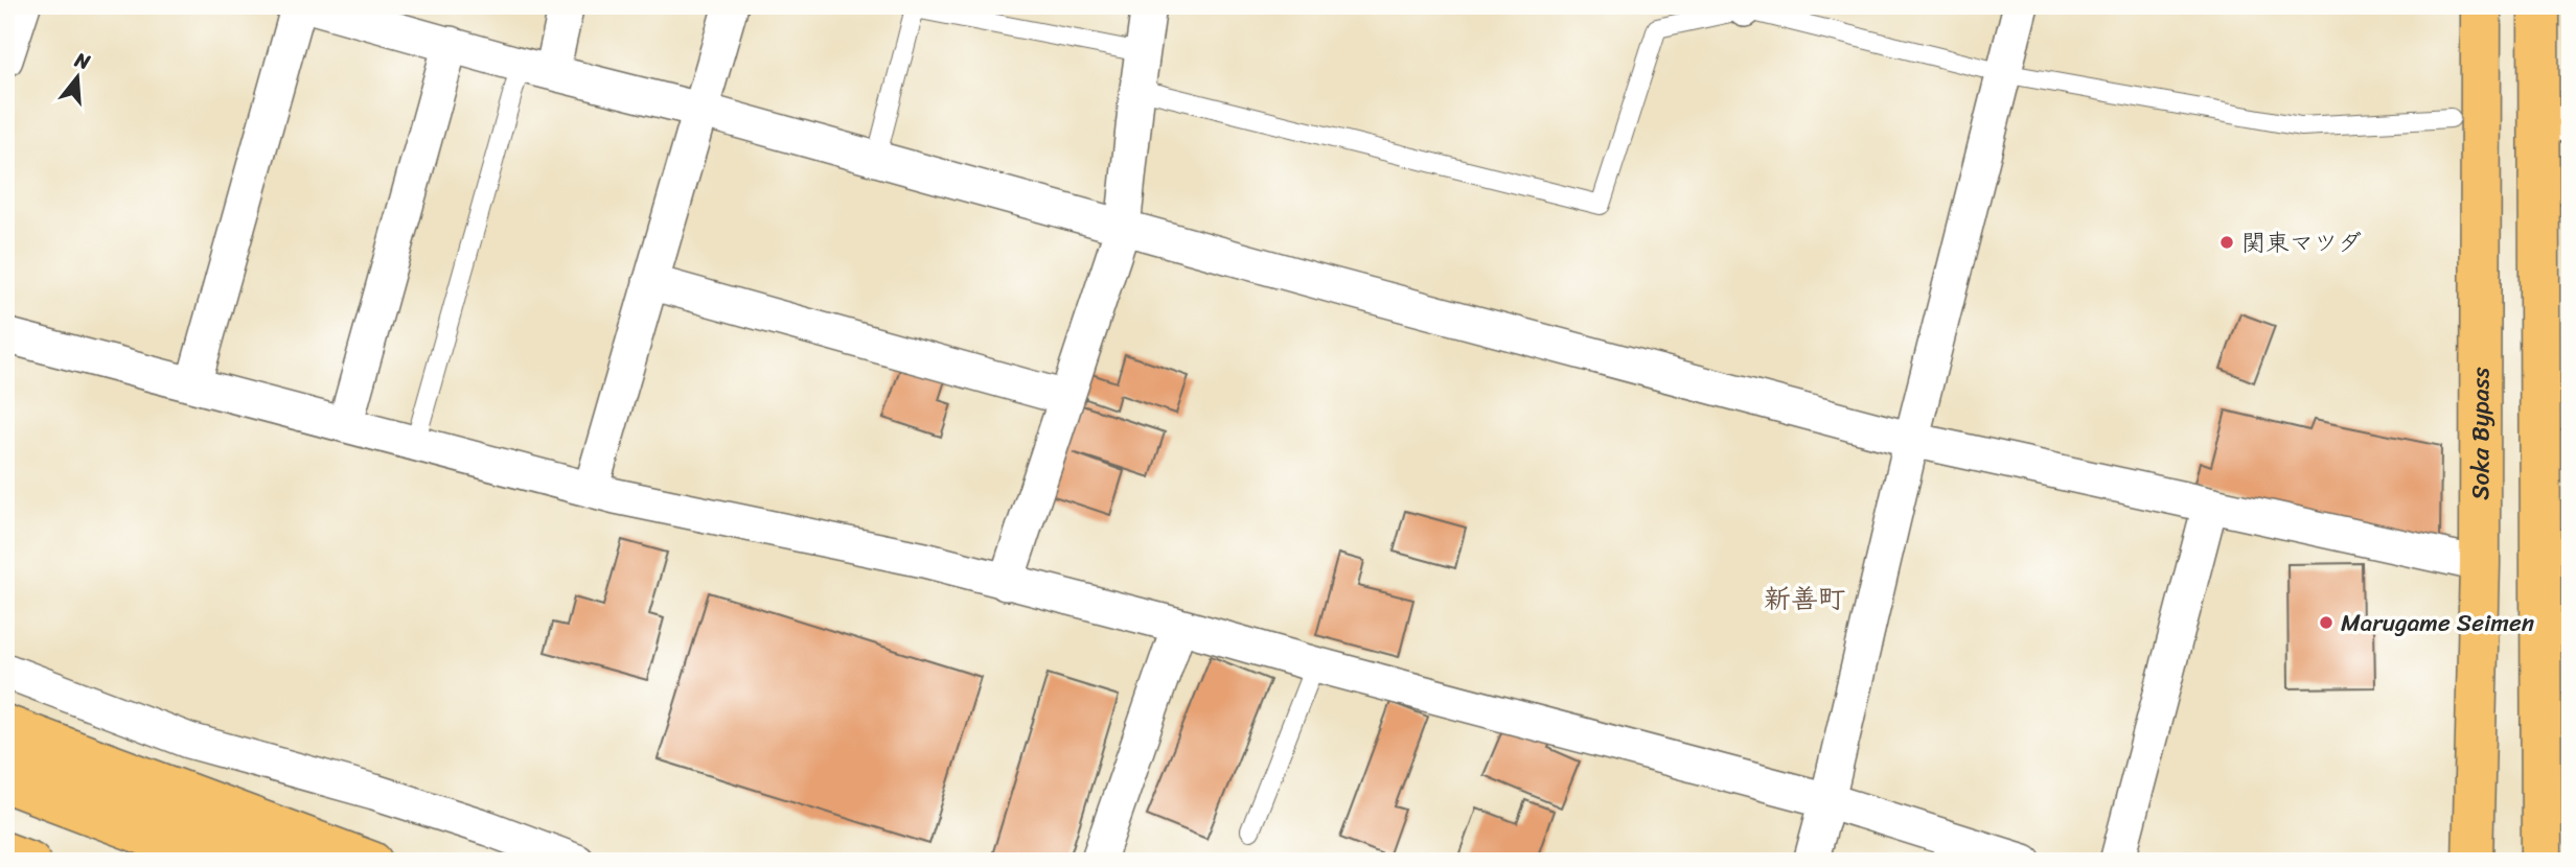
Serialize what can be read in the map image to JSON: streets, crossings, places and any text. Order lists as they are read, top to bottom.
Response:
{
  "streets": {
    "highway": ["Soka Bypass"]
  },
  "districts": ["新善町"],
  "places": ["関東マツダ", "Marugame Seimen"],
  "north": "top"
}
